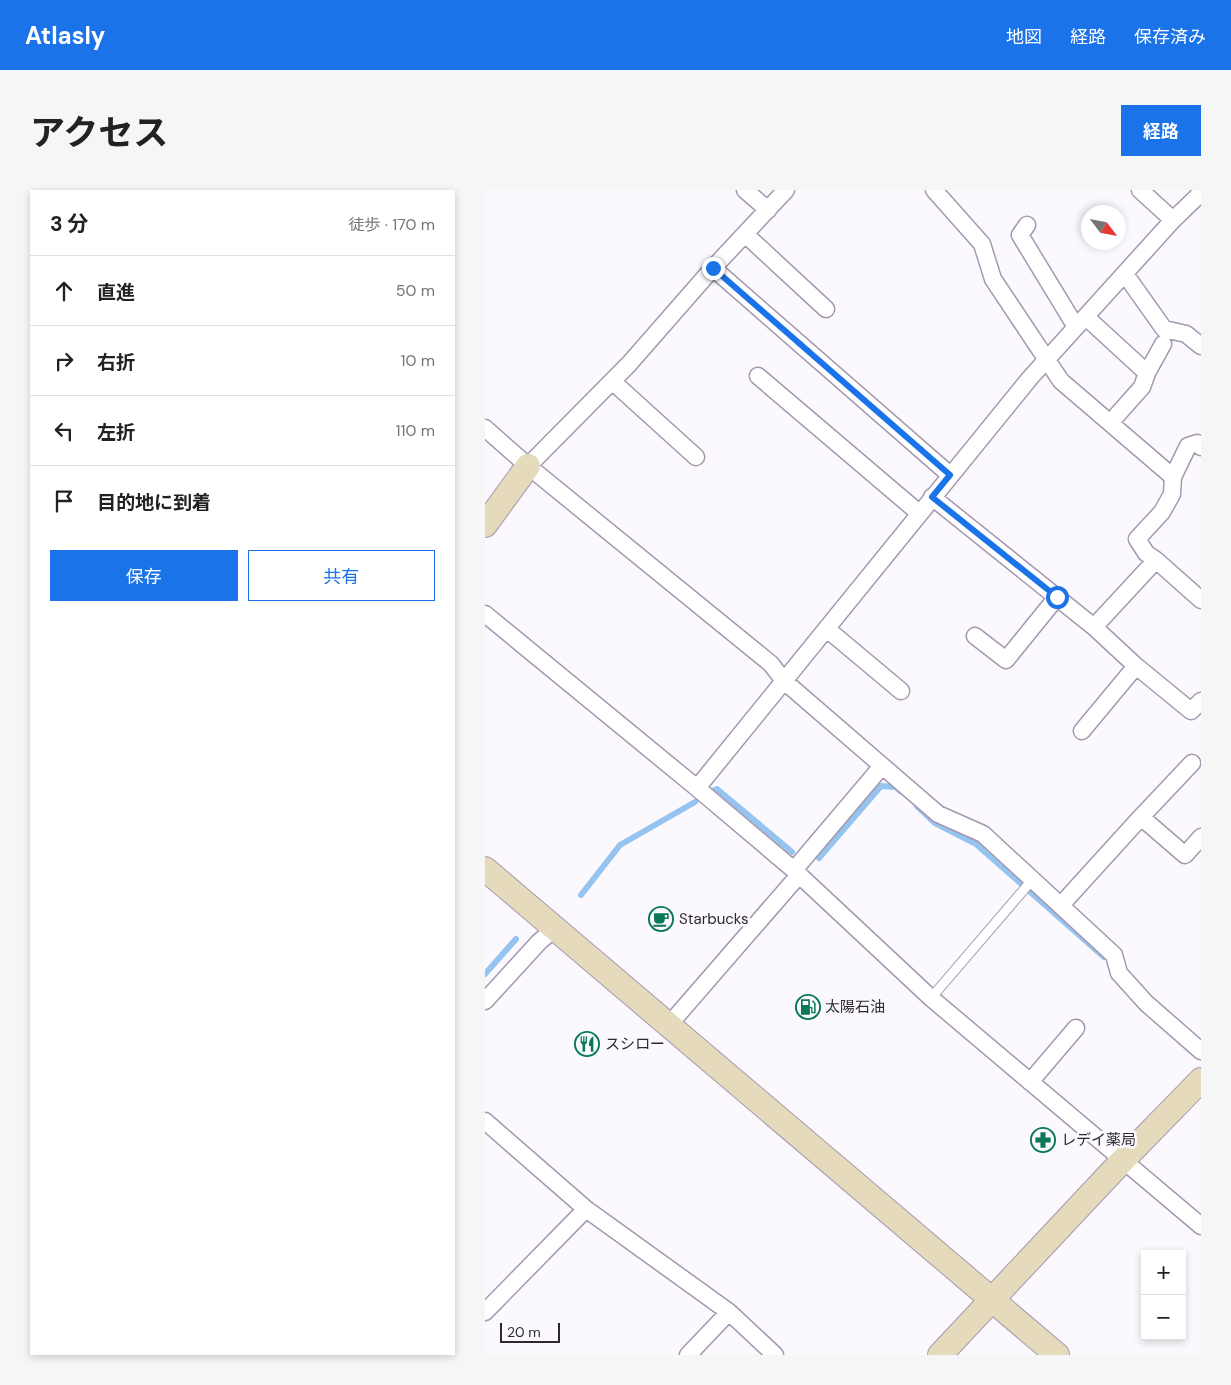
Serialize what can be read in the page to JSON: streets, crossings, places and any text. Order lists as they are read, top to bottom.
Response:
{
  "places": {
    "cafe": ["Starbucks"],
    "fuel station": ["太陽石油"],
    "restaurant": ["スシロー"],
    "pharmacy": ["レデイ薬局"]
  },
  "scale_bar": "20 m",
  "north": "bottom right",
  "page": {
    "header": "Atlasly",
    "nav": ["地図", "経路", "保存済み"],
    "title": "アクセス",
    "buttons": [
      "経路",
      ["保存", "共有"]
    ],
    "heading": ["3 分", "徒歩 · 170 m"],
    "list": [
      ["直進", "50 m"],
      ["右折", "10 m"],
      ["左折", "110 m"],
      "目的地に到着"
    ],
    "map_buttons": ["+", "−"],
    "scale": "20 m"
  }
}
